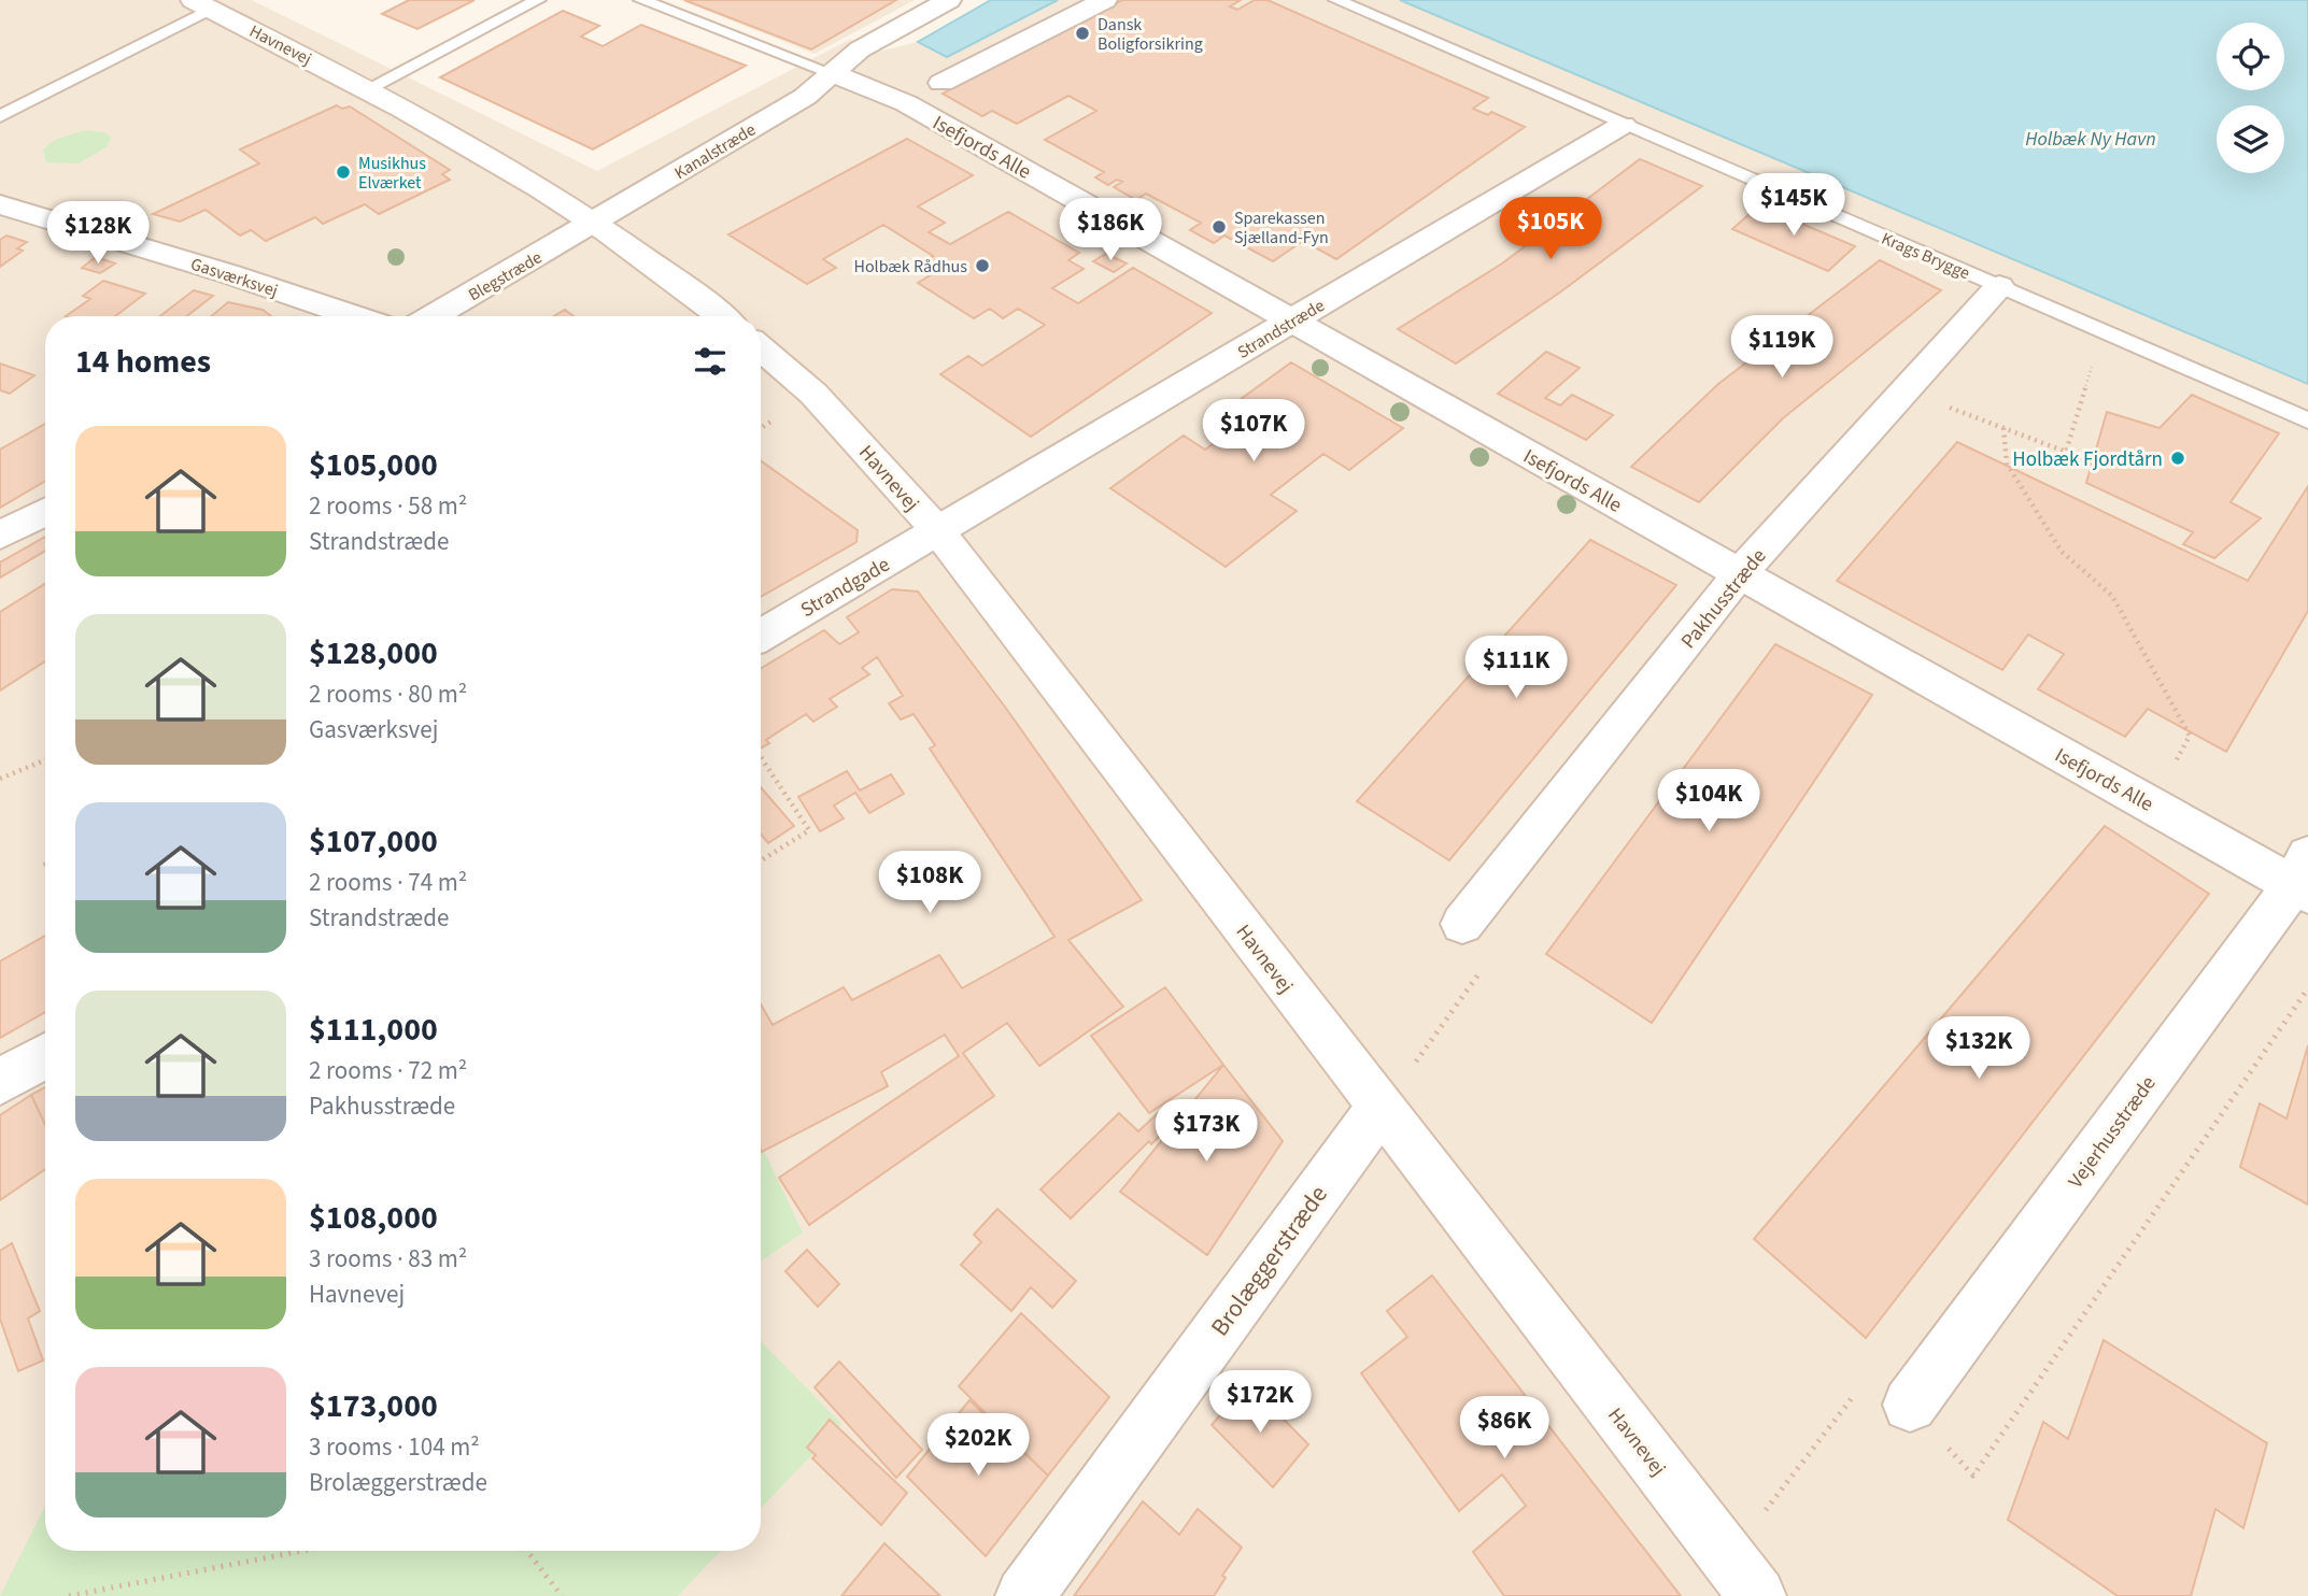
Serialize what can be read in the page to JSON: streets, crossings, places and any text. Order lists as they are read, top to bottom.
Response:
{
  "streets": {
    "street": [
      "Havnevej",
      "Isefjords Alle",
      "Kanalstræde",
      "Blegstræde",
      "Gasværksvej",
      "Strandstræde",
      "Strandgade",
      "Pakhusstræde",
      "Vejerhusstræde",
      "Brolæggerstræde"
    ],
    "lane": ["Krags Brygge"]
  },
  "crossings": [
    ["Havnevej", "Kanalstræde"],
    ["Havnevej", "Blegstræde"],
    ["Havnevej", "Strandstræde"],
    ["Havnevej", "Strandgade"],
    ["Havnevej", "Brolæggerstræde"],
    ["Isefjords Alle", "Kanalstræde"],
    ["Isefjords Alle", "Strandstræde"],
    ["Isefjords Alle", "Pakhusstræde"],
    ["Isefjords Alle", "Vejerhusstræde"],
    ["Kanalstræde", "Blegstræde"],
    ["Krags Brygge", "Strandstræde"],
    ["Krags Brygge", "Pakhusstræde"],
    ["Strandstræde", "Strandgade"]
  ],
  "water": ["Holbæk Ny Havn"],
  "places": [
    "Dansk Boligforsikring",
    "Musikhus Elværket",
    "Sparekassen Sjælland-Fyn",
    "Holbæk Rådhus",
    "Holbæk Fjordtårn"
  ],
  "page": {
    "price": [
      "$145K",
      "$105K",
      "$186K",
      "$128K",
      "$119K",
      "$107K",
      "$111K",
      "$104K",
      "$108K",
      "$132K",
      "$173K",
      "$172K",
      "$86K",
      "$202K"
    ],
    "heading": "14 homes",
    "list": [
      {
        "name": "$105,000",
        "note": "2 rooms · 58 m² · Strandstræde"
      },
      {
        "name": "$128,000",
        "note": "2 rooms · 80 m² · Gasværksvej"
      },
      {
        "name": "$107,000",
        "note": "2 rooms · 74 m² · Strandstræde"
      },
      {
        "name": "$111,000",
        "note": "2 rooms · 72 m² · Pakhusstræde"
      },
      {
        "name": "$108,000",
        "note": "3 rooms · 83 m² · Havnevej"
      },
      {
        "name": "$173,000",
        "note": "3 rooms · 104 m² · Brolæggerstræde"
      }
    ]
  }
}
